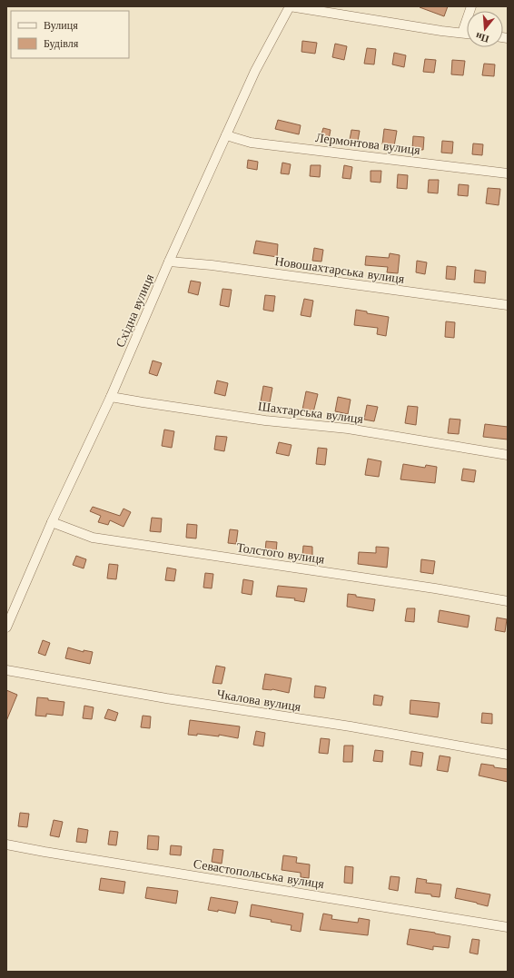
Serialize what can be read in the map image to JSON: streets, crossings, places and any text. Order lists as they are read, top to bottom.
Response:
{
  "streets": {
    "street": [
      "Лермонтова вулиця",
      "Новошахтарська вулиця",
      "Східна вулиця",
      "Шахтарська вулиця",
      "Толстого вулиця",
      "Чкалова вулиця",
      "Севастопольська вулиця"
    ]
  },
  "crossings": [
    ["Лермонтова вулиця", "Східна вулиця"],
    ["Новошахтарська вулиця", "Східна вулиця"],
    ["Східна вулиця", "Шахтарська вулиця"],
    ["Східна вулиця", "Толстого вулиця"]
  ],
  "legend": ["Вулиця", "Будівля"],
  "north": "bottom"
}
